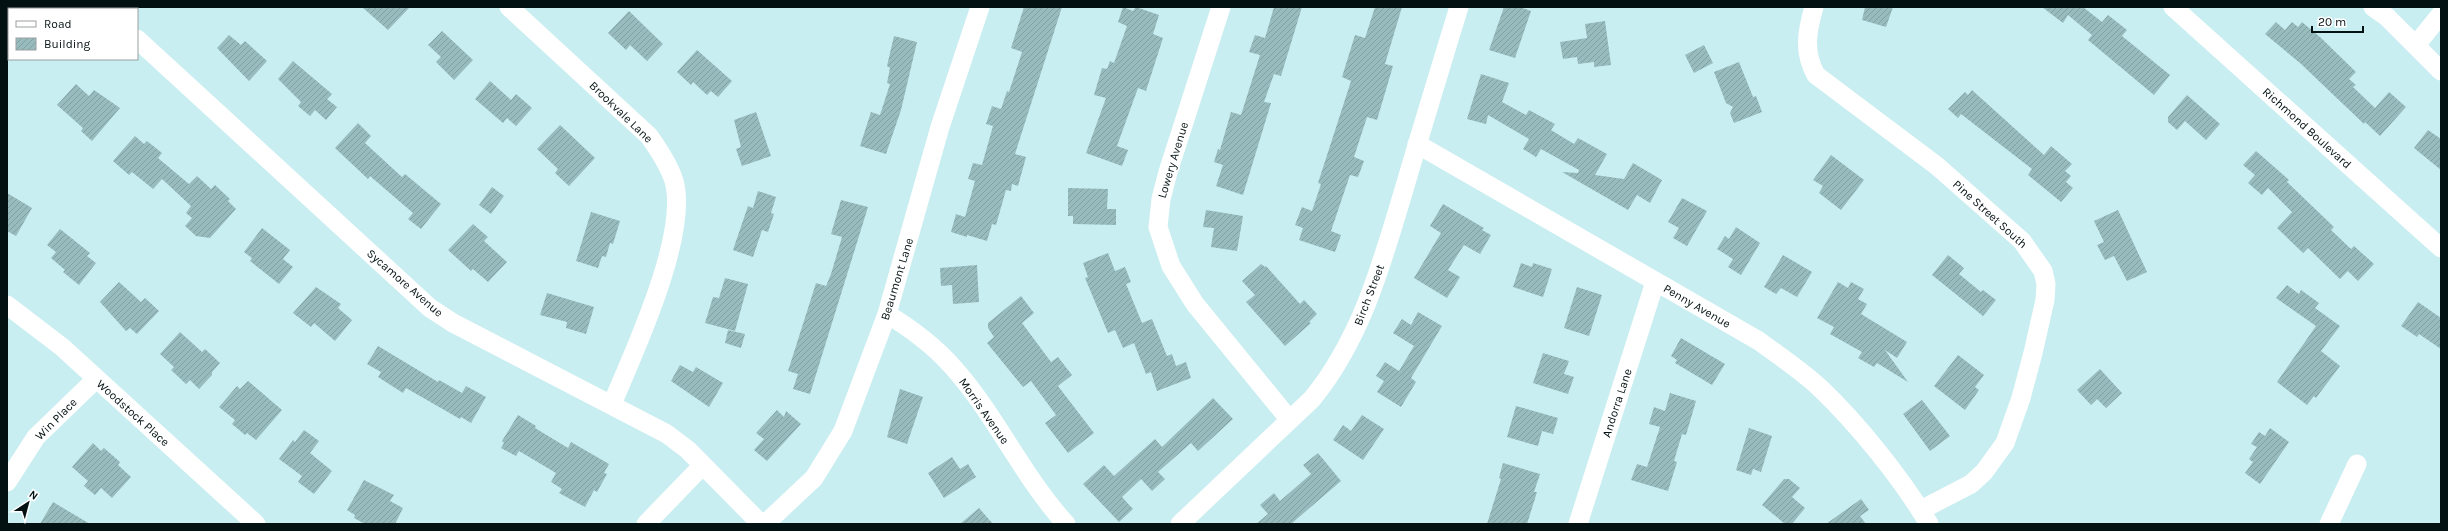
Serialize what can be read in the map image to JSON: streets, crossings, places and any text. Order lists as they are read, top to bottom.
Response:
{
  "streets": {
    "street": [
      "Brookvale Lane",
      "Richmond Boulevard",
      "Lowery Avenue",
      "Pine Street South",
      "Beaumont Lane",
      "Sycamore Avenue",
      "Birch Street",
      "Penny Avenue",
      "Andorra Lane",
      "Morris Avenue",
      "Woodstock Place",
      "Win Place"
    ]
  },
  "crossings": [
    ["Brookvale Lane", "Sycamore Avenue"],
    ["Lowery Avenue", "Birch Street"],
    ["Pine Street South", "Penny Avenue"],
    ["Beaumont Lane", "Morris Avenue"],
    ["Birch Street", "Penny Avenue"],
    ["Penny Avenue", "Andorra Lane"],
    ["Woodstock Place", "Win Place"]
  ],
  "legend": ["Road", "Building"],
  "scale_bar": "20 m",
  "north": "top right"
}
